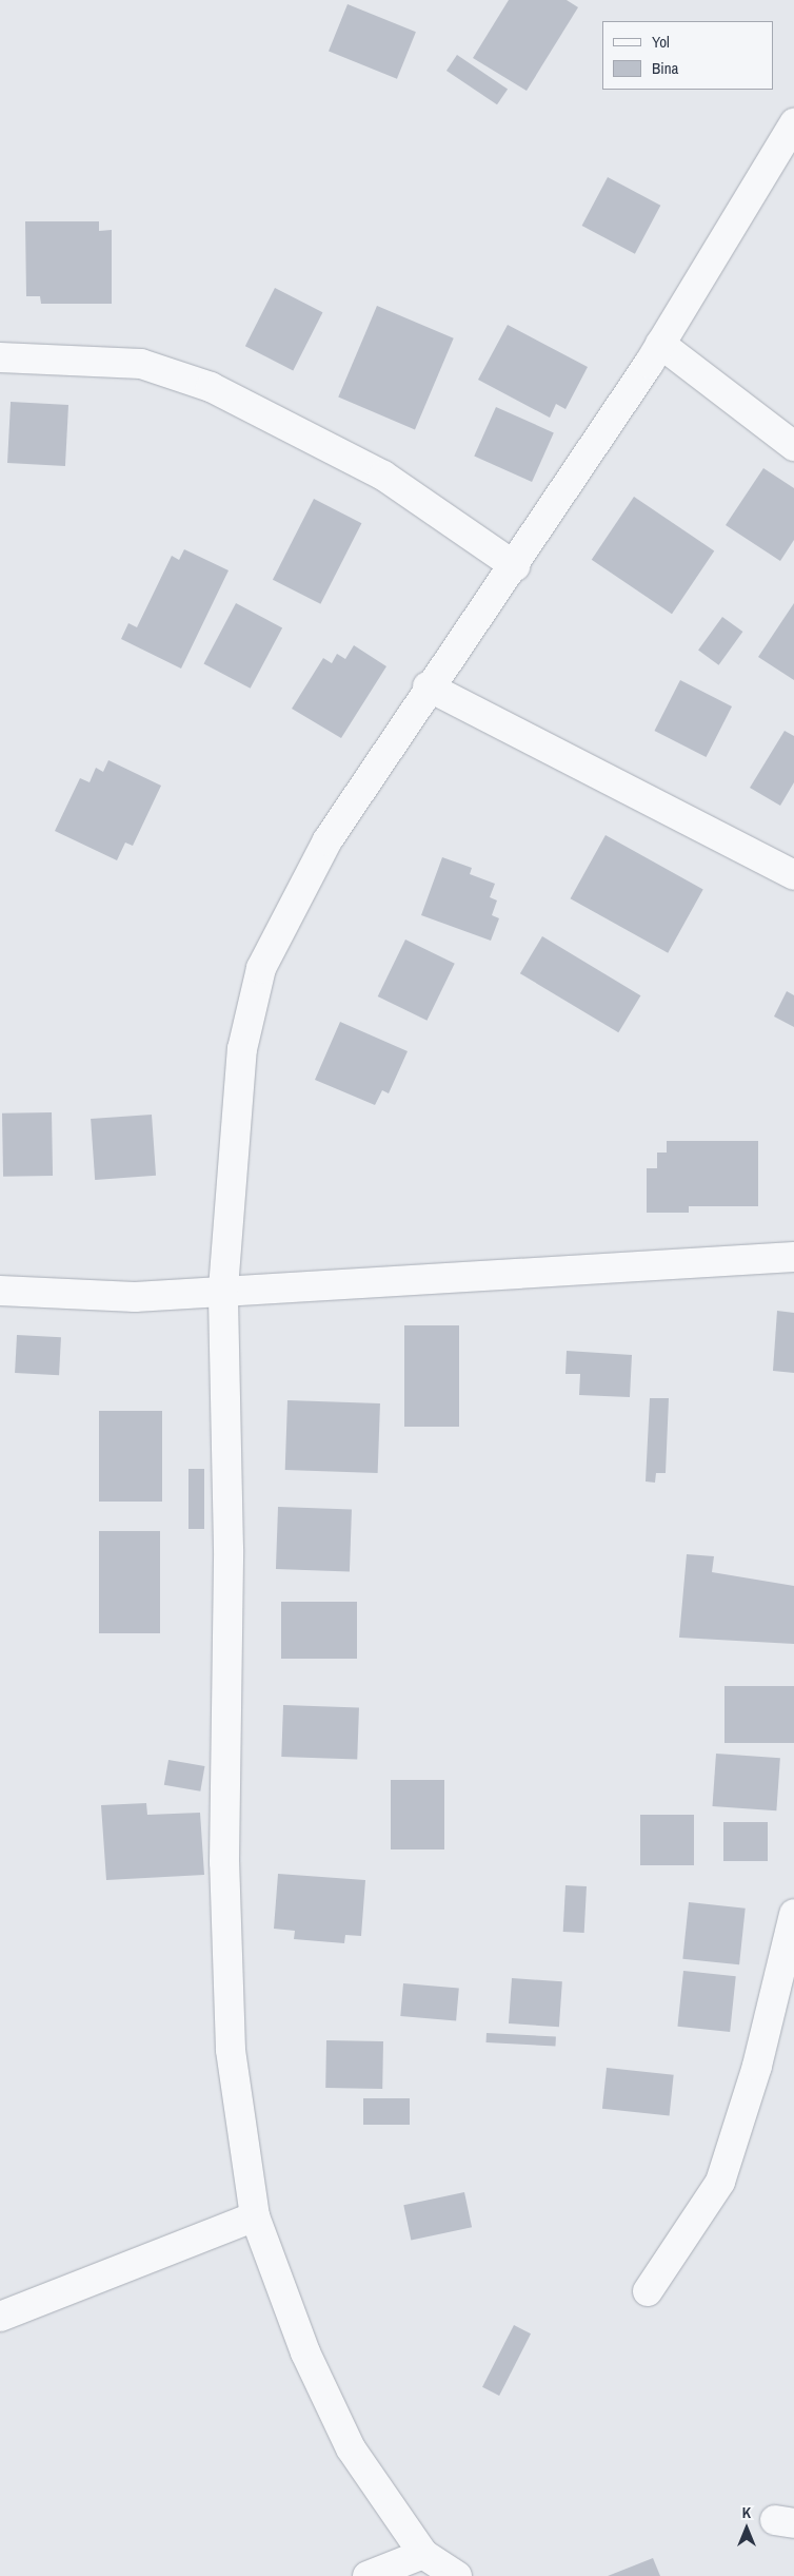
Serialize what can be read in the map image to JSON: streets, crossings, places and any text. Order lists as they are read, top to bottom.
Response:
{
  "legend": ["Yol", "Bina"],
  "north": "top"
}
